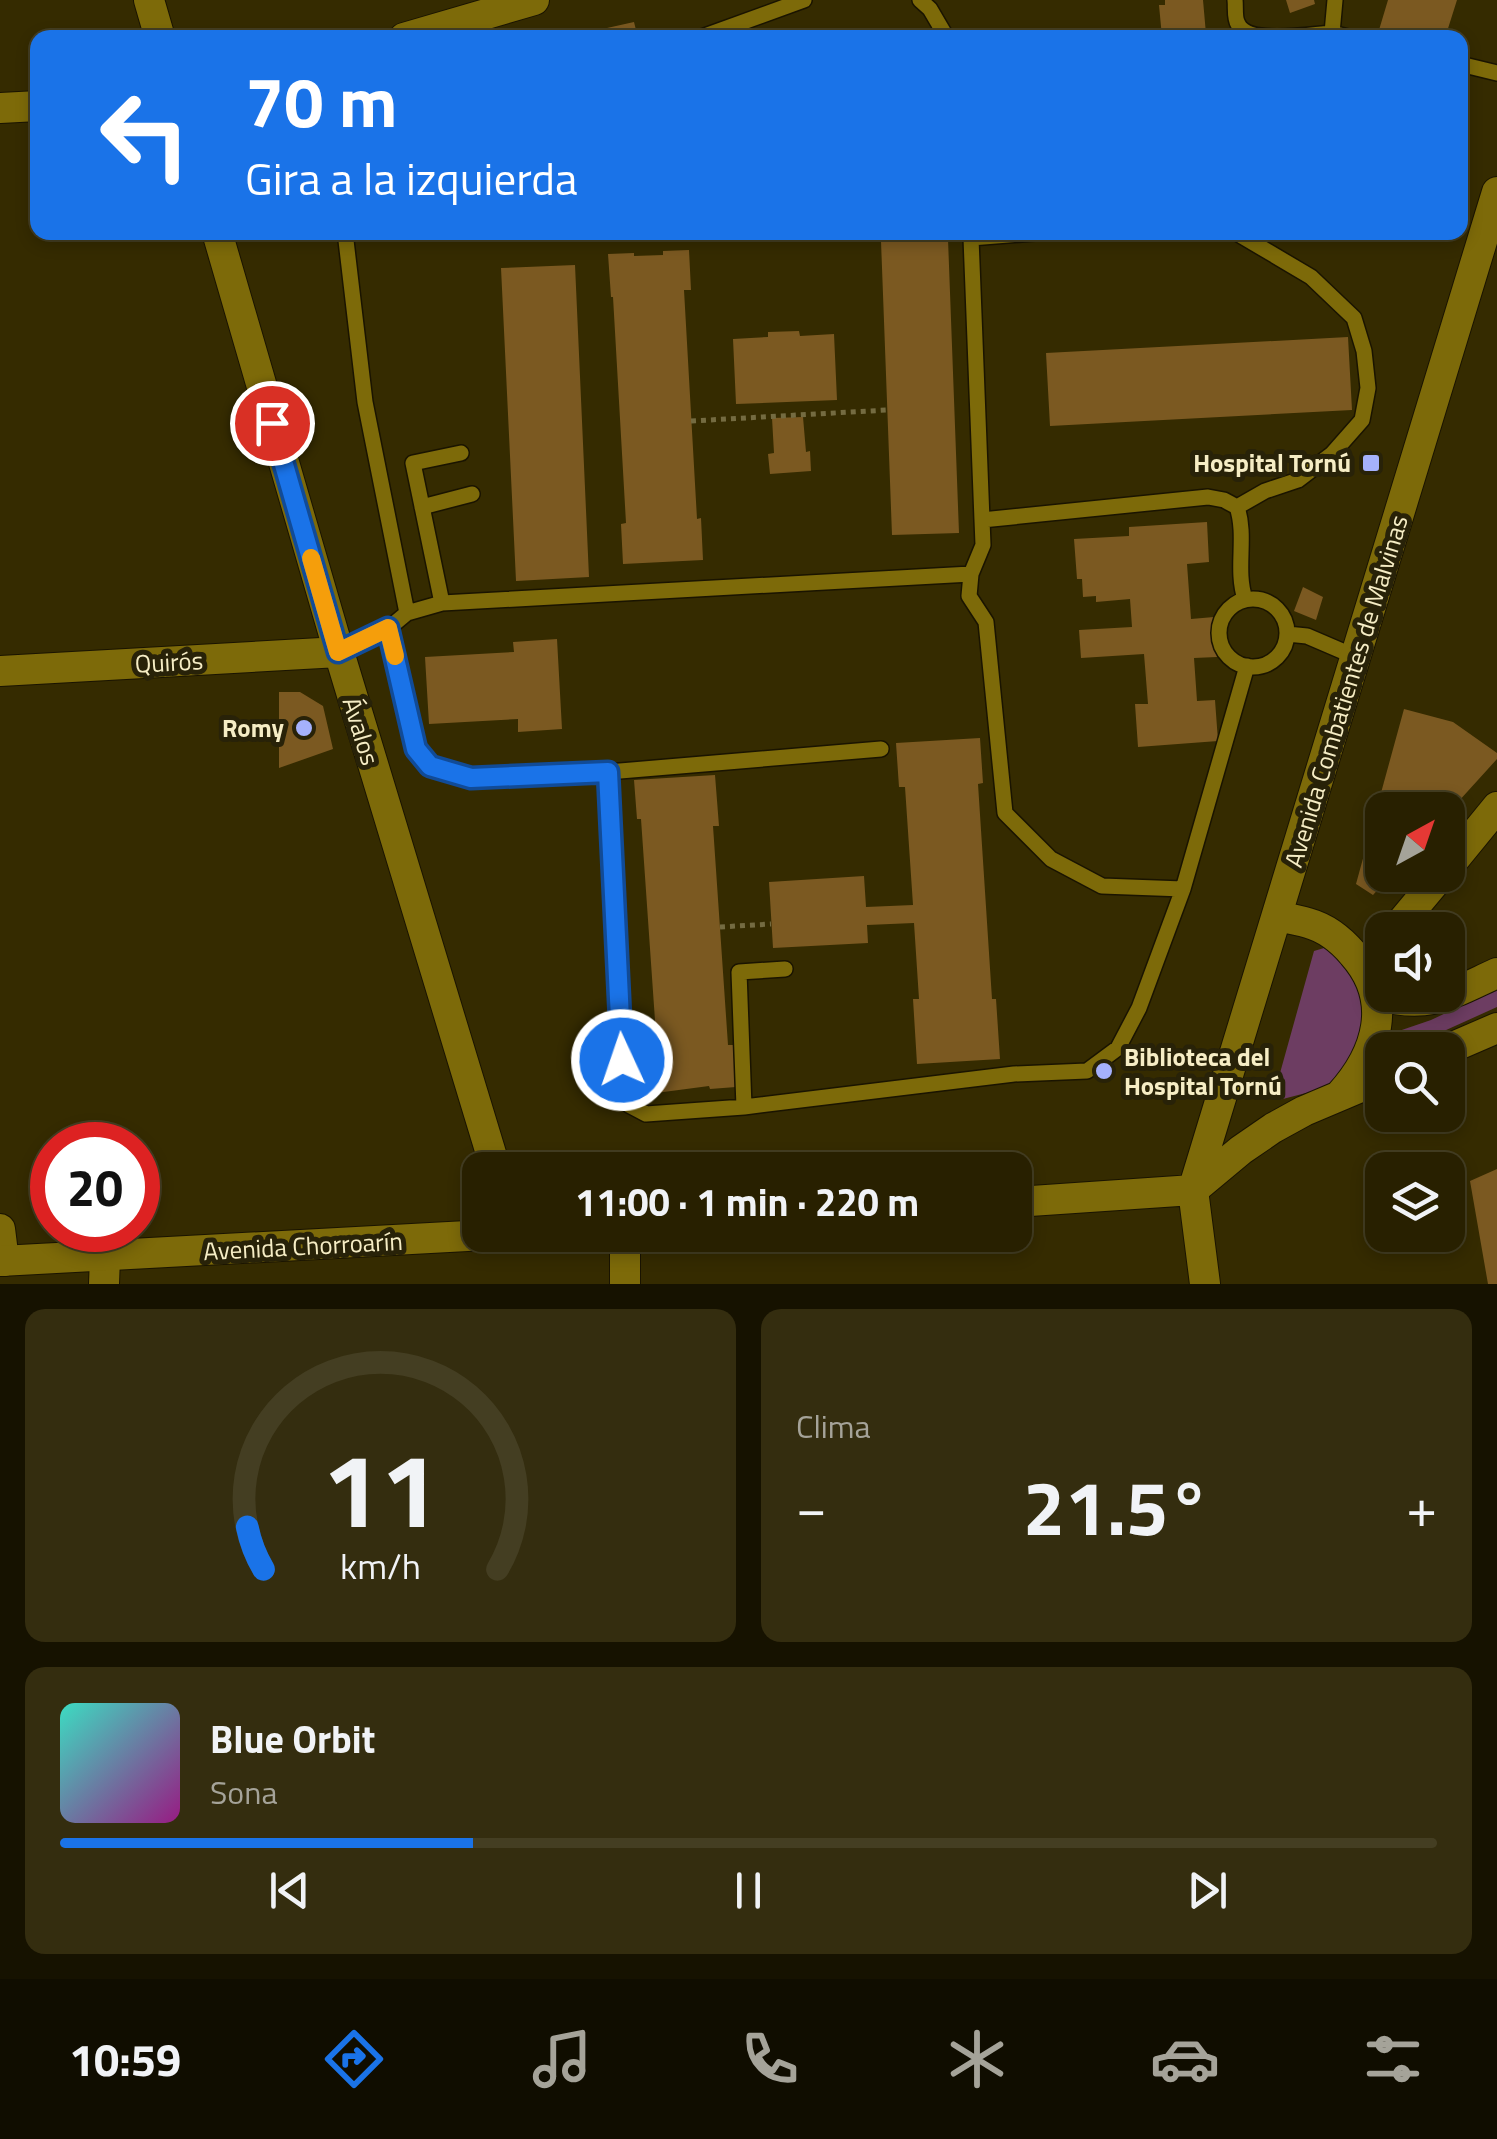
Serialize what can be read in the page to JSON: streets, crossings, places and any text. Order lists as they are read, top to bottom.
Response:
{
  "streets": {
    "main road": [
      "Quirós",
      "Avenida Combatientes de Malvinas",
      "Ávalos",
      "Avenida Chorroarín"
    ]
  },
  "crossings": [
    ["Quirós", "Ávalos"]
  ],
  "places": {
    "transit": ["Hospital Tornú"],
    "other": ["Romy", "Biblioteca del Hospital Tornú"]
  },
  "north": "top right",
  "page": {
    "turn": ["70 m", "Gira a la izquierda"],
    "limit": "20",
    "trip": "11:00 · 1 min · 220 m",
    "tile": "Clima",
    "heat": ["−", "21.5°", "+"],
    "song": ["Blue Orbit", "Sona"],
    "tabs": "10:59",
    "gauge": ["11", "km/h"]
  }
}
